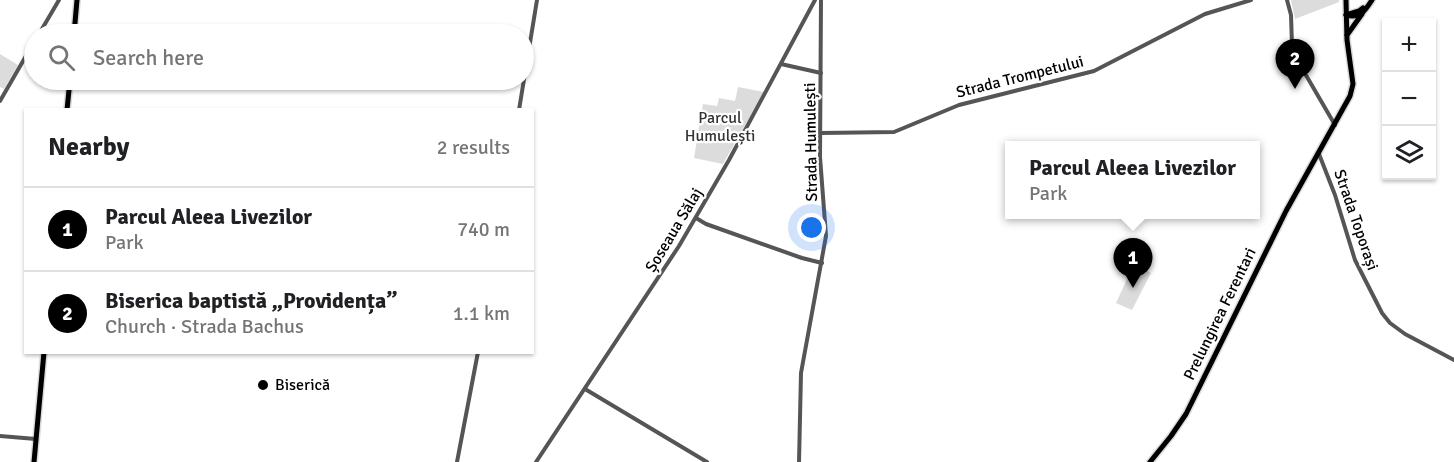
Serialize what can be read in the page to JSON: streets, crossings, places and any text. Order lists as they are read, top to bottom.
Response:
{
  "streets": {
    "main road": ["Prelungirea Ferentari"],
    "street": [
      "Strada Trompetului",
      "Strada Humulești",
      "Strada Toporași",
      "Șoseaua Sălaj"
    ]
  },
  "crossings": [
    ["Strada Trompetului", "Strada Humulești"],
    ["Strada Toporași", "Prelungirea Ferentari"]
  ],
  "parks": ["Parcul Humulești"],
  "places": ["Biserică"],
  "page": {
    "map_buttons": ["+", "−"],
    "search": "Search here",
    "pins": ["2", "1"],
    "heading": ["Nearby", "2 results"],
    "popup": ["Parcul Aleea Livezilor", "Park"],
    "list": [
      {
        "mark": "1",
        "name": "Parcul Aleea Livezilor",
        "note": "Park",
        "value": "740 m"
      },
      {
        "mark": "2",
        "name": "Biserica baptistă „Providența”",
        "note": "Church · Strada Bachus",
        "value": "1.1 km"
      }
    ]
  }
}
